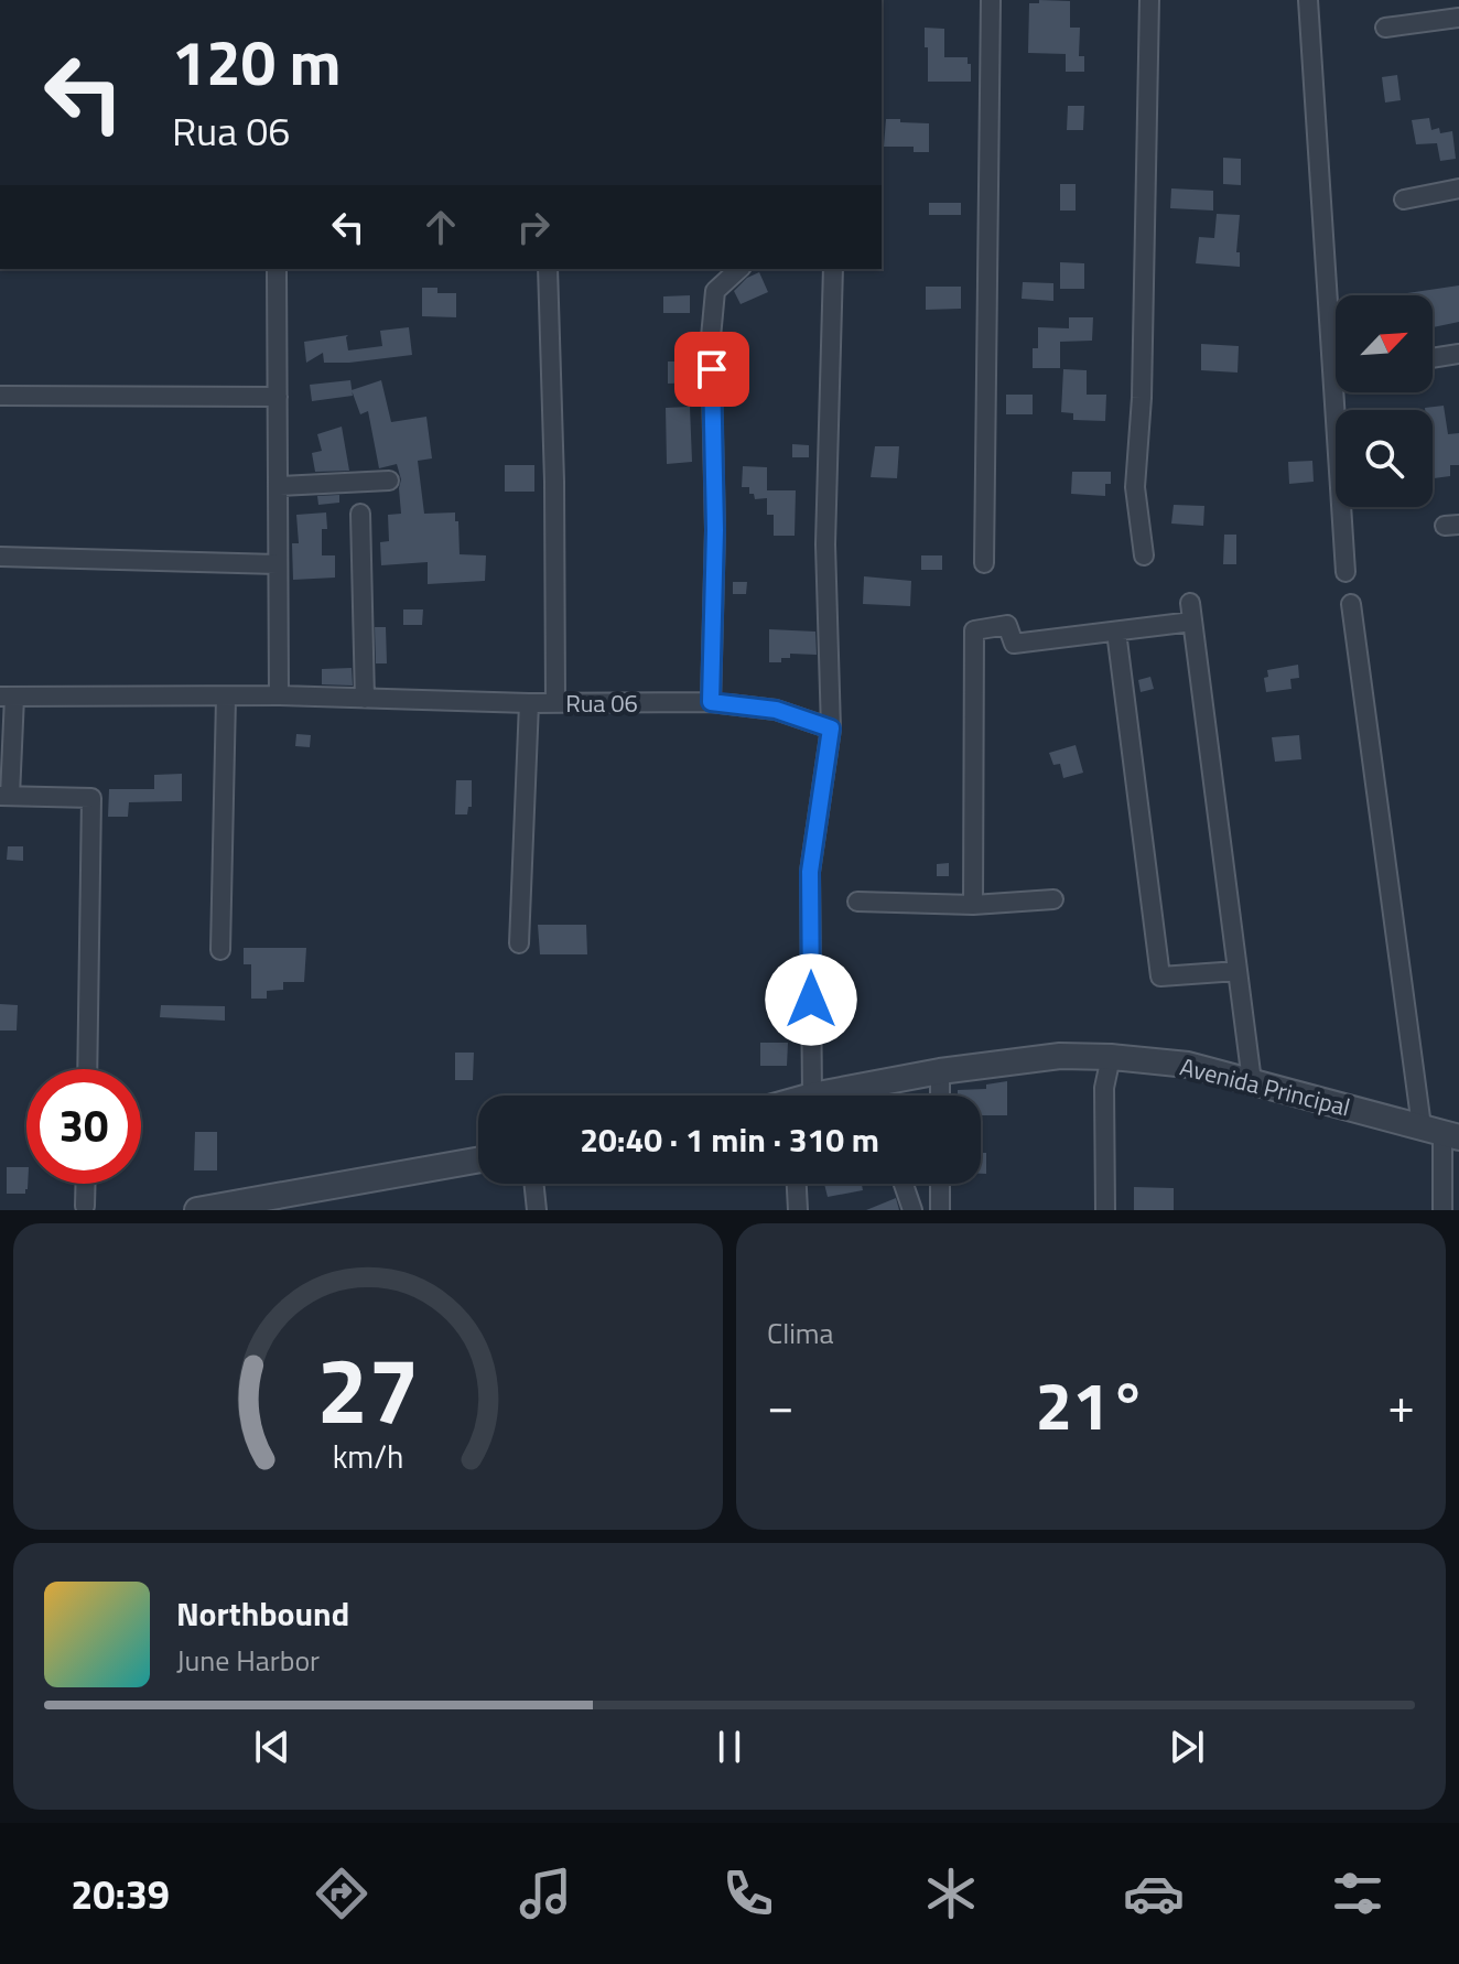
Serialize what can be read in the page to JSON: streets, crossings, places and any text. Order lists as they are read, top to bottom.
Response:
{
  "streets": {
    "street": ["Rua 06", "Avenida Principal"]
  },
  "north": "top right",
  "page": {
    "turn": ["120 m", "Rua 06"],
    "limit": "30",
    "trip": "20:40 · 1 min · 310 m",
    "tile": "Clima",
    "heat": ["−", "21°", "+"],
    "song": ["Northbound", "June Harbor"],
    "tabs": "20:39",
    "gauge": ["27", "km/h"]
  }
}
